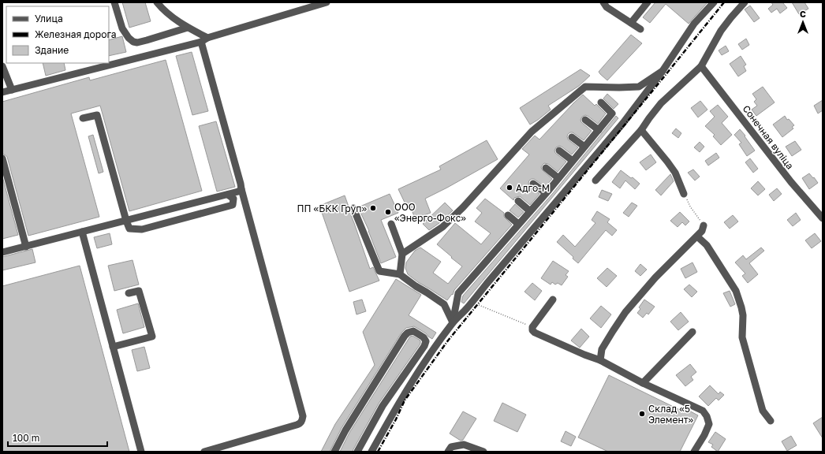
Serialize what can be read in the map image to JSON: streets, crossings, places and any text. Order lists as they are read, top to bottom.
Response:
{
  "streets": {
    "street": ["Сонечная вуліца"]
  },
  "places": [
    "Адго-М",
    "ПП «БКК Груп»",
    "ООО «Энерго-Фокс»",
    "Склад «5 Элемент»"
  ],
  "legend": ["Улица", "Железная дорога", "Здание"],
  "scale_bar": "100 m",
  "north": "top"
}
